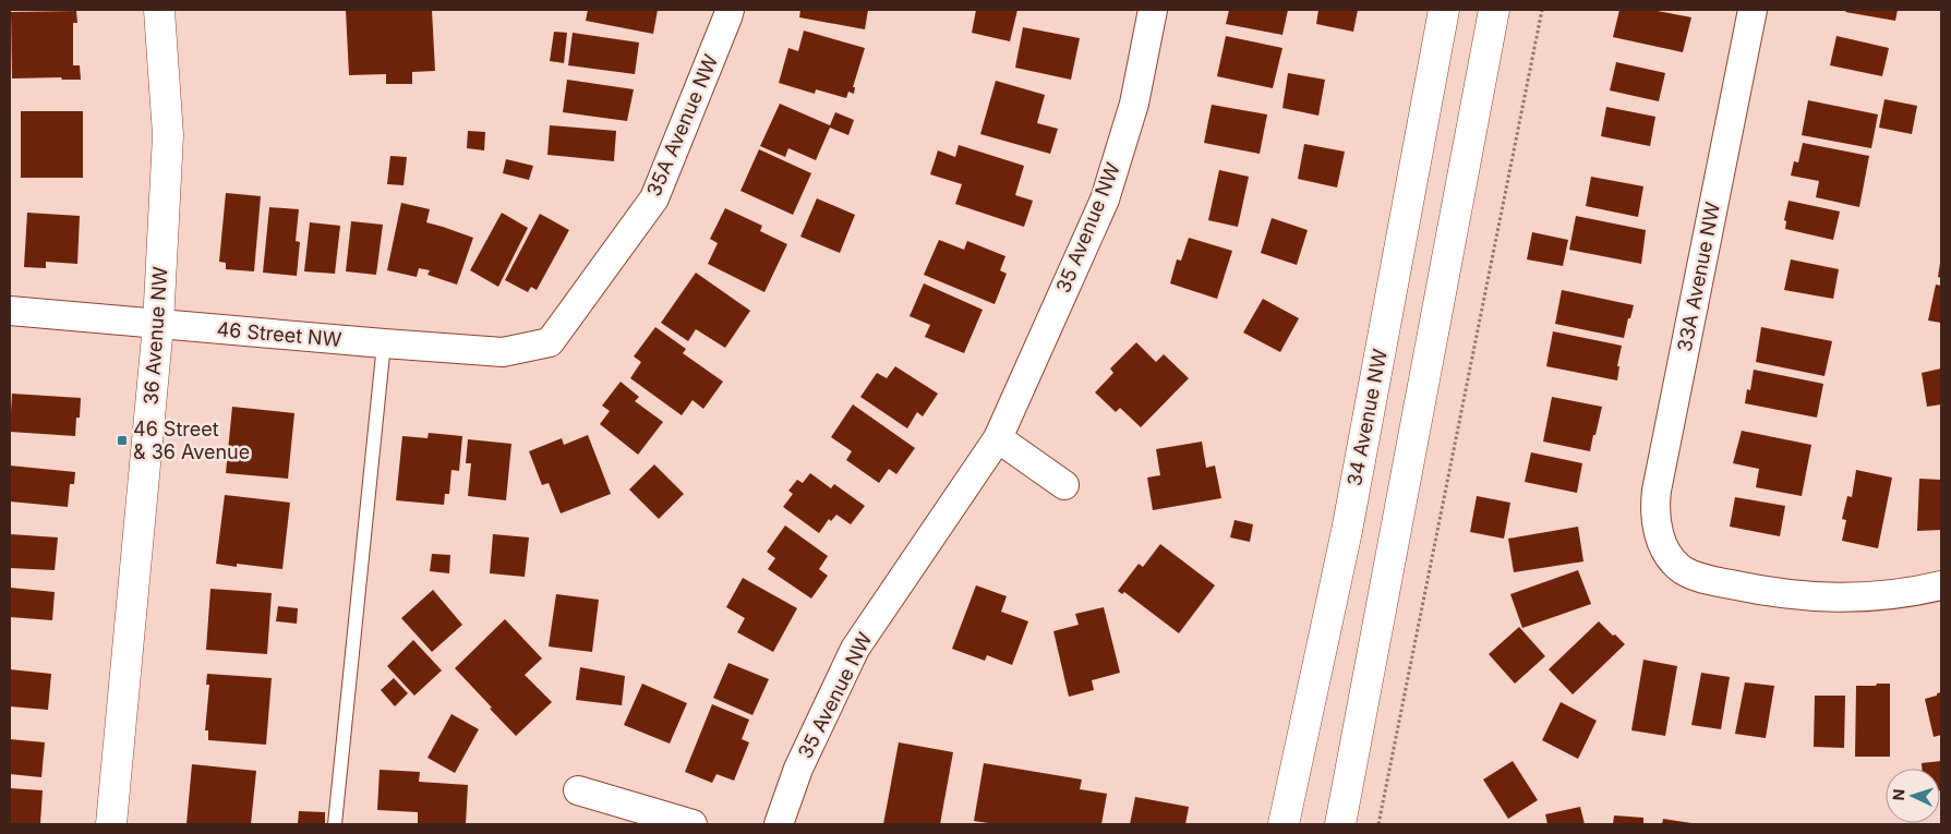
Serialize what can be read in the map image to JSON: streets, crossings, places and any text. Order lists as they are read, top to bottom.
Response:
{
  "streets": {
    "main road": ["36 Avenue NW", "34 Avenue NW"],
    "street": [
      "35A Avenue NW",
      "35 Avenue NW",
      "33A Avenue NW",
      "46 Street NW"
    ]
  },
  "crossings": [
    ["35A Avenue NW", "46 Street NW"],
    ["46 Street NW", "36 Avenue NW"]
  ],
  "places": {
    "transit": ["46 Street & 36 Avenue"]
  },
  "north": "left"
}
